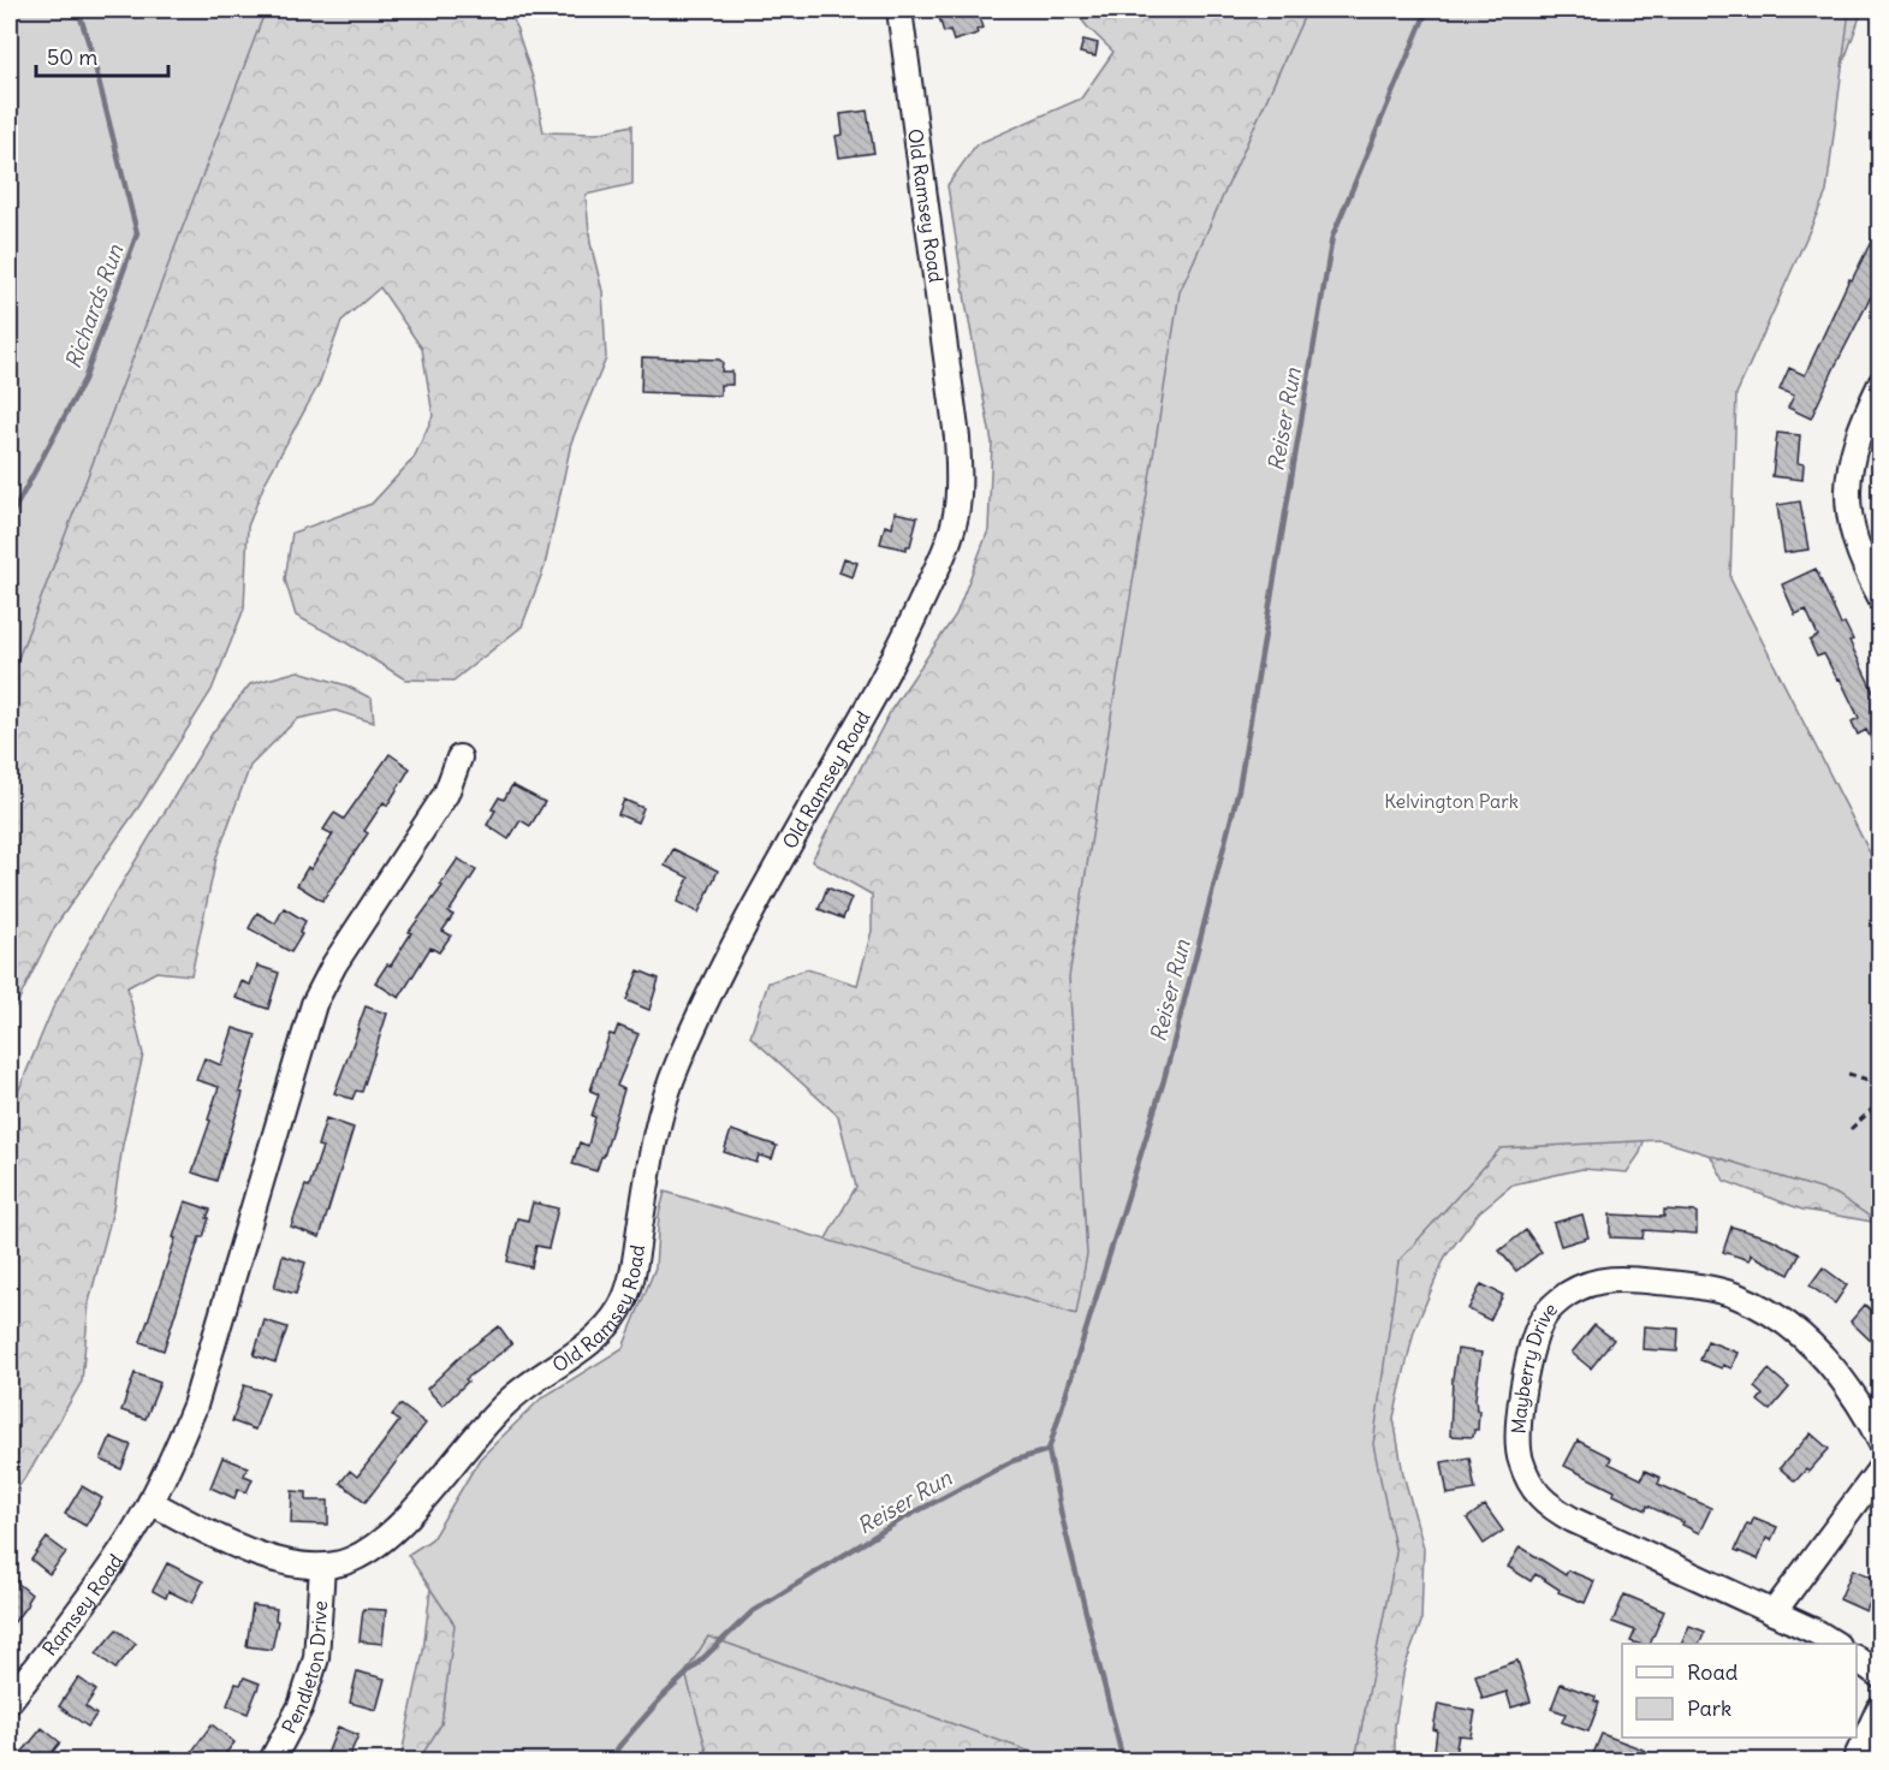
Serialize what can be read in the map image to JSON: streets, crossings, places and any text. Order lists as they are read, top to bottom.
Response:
{
  "streets": {
    "street": [
      "Old Ramsey Road",
      "Mayberry Drive",
      "Ramsey Road",
      "Pendleton Drive"
    ]
  },
  "crossings": [
    ["Old Ramsey Road", "Ramsey Road"],
    ["Old Ramsey Road", "Pendleton Drive"]
  ],
  "water": ["Richards Run", "Reiser Run"],
  "parks": ["Kelvington Park"],
  "legend": ["Road", "Park"],
  "scale_bar": "50 m"
}
